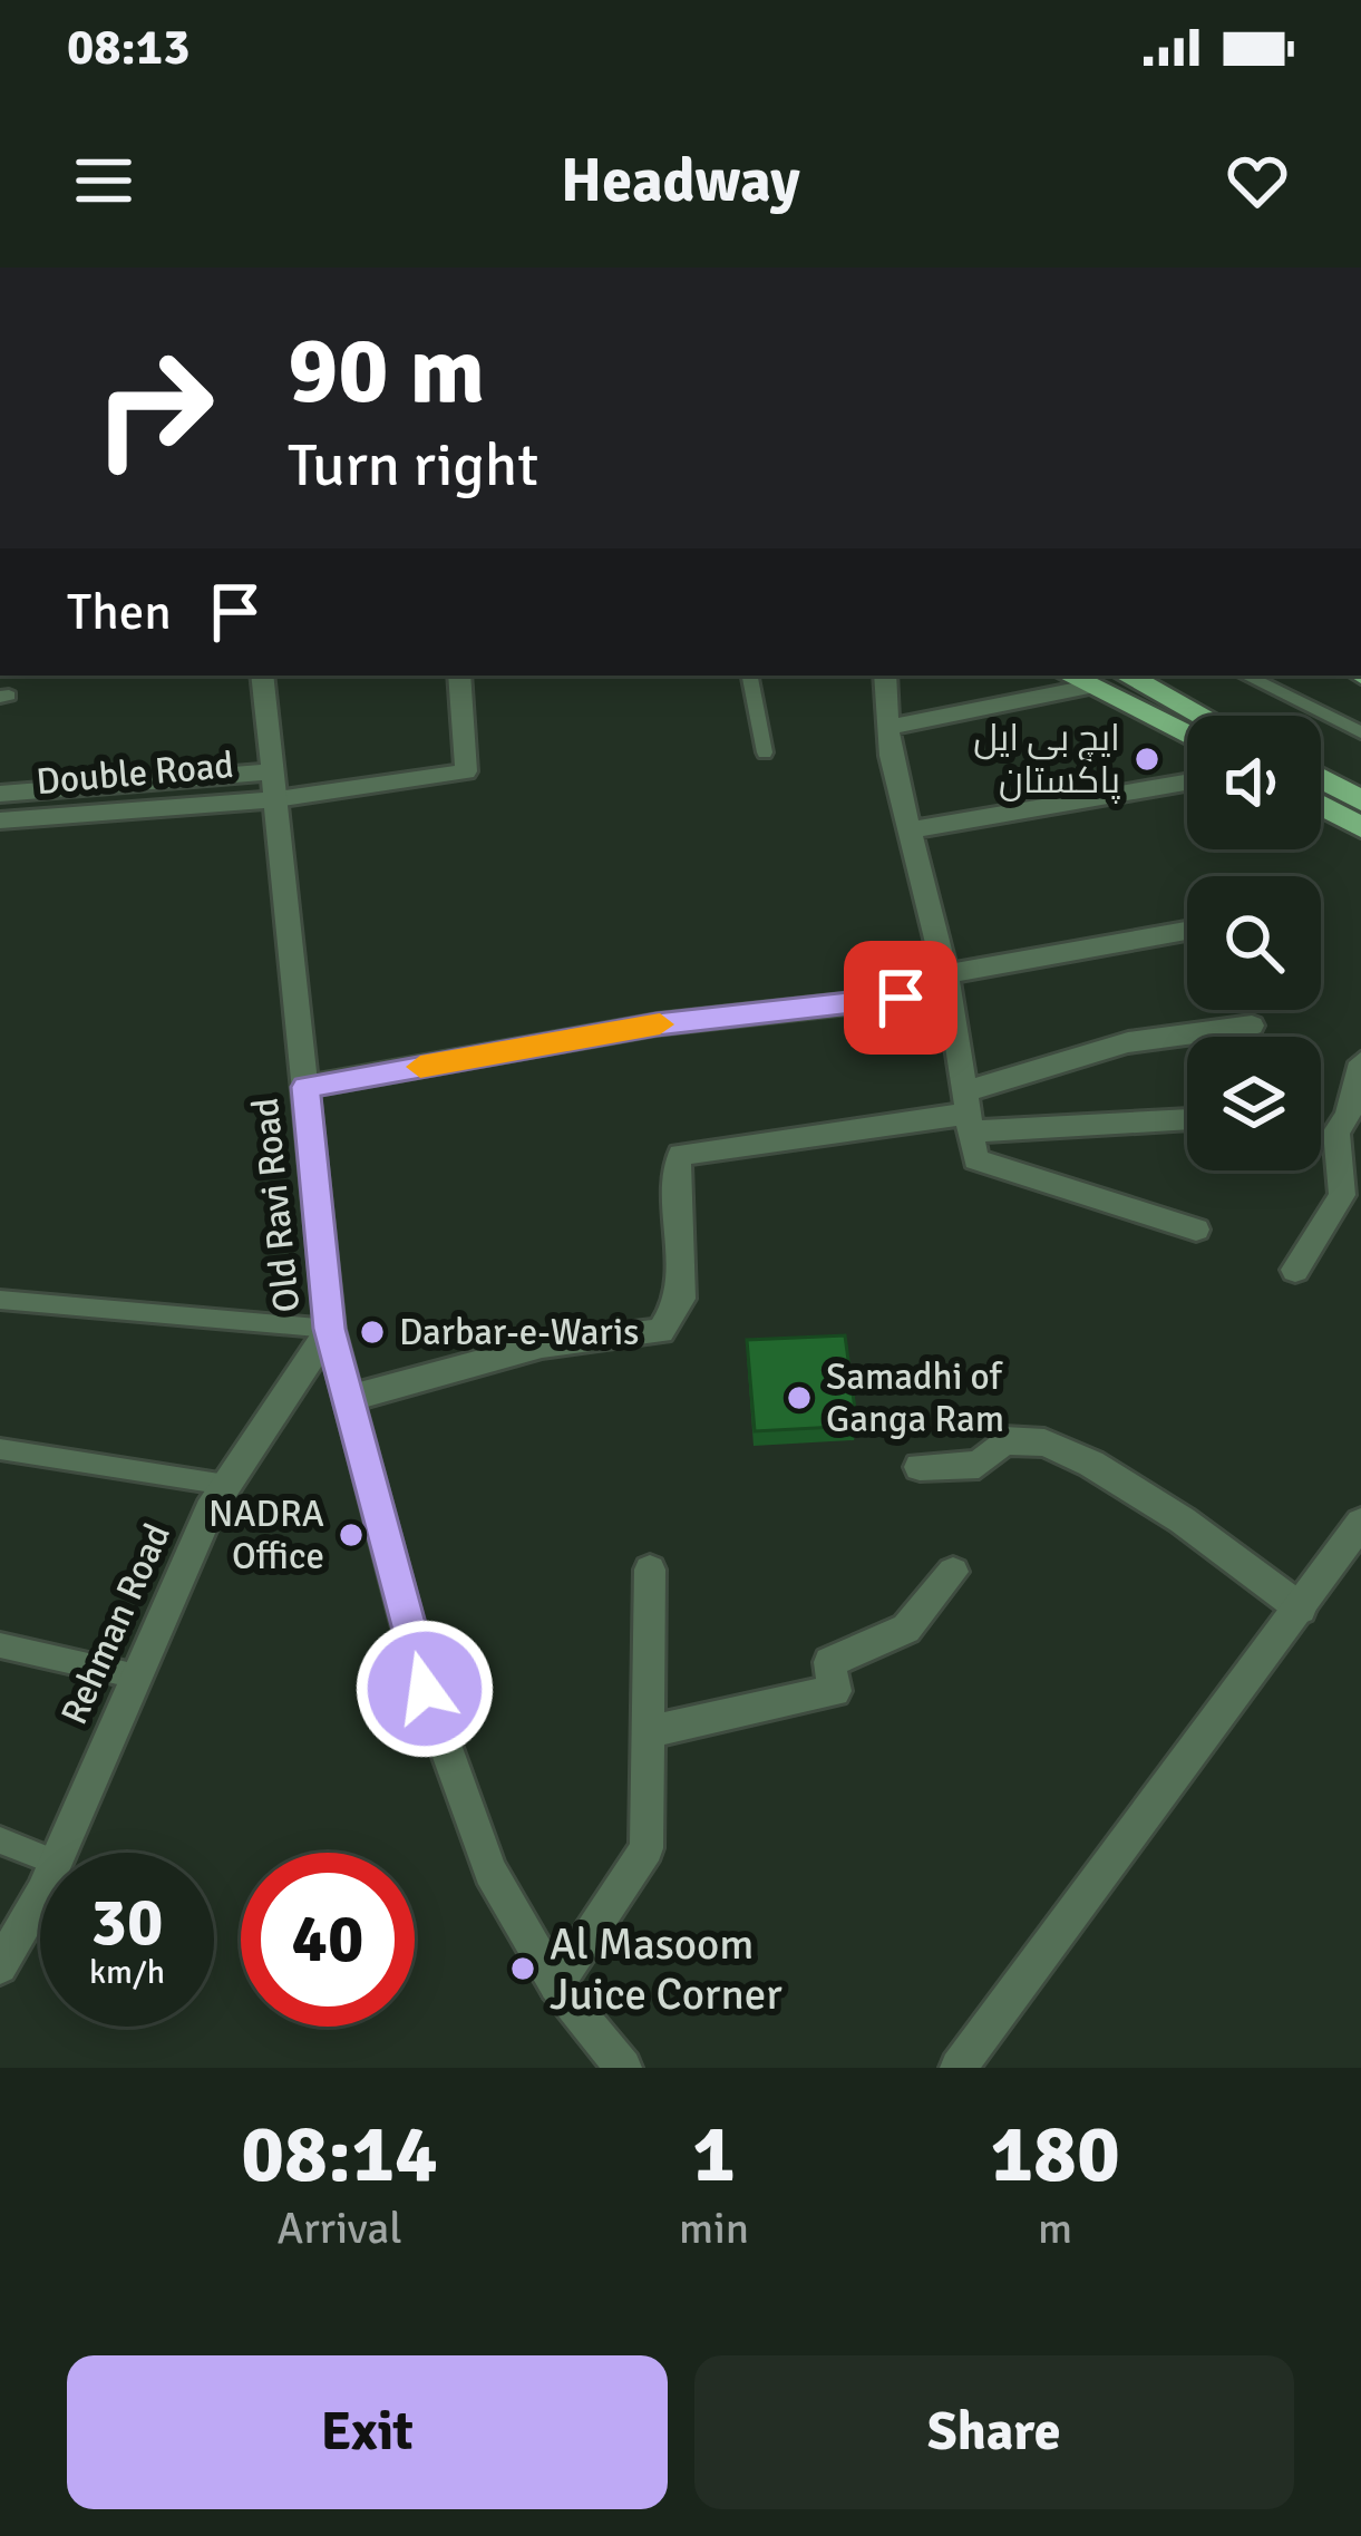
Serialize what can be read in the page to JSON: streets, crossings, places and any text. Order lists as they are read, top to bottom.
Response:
{
  "streets": {
    "street": ["Double Road", "Old Ravi Road", "Rehman Road"]
  },
  "crossings": [
    ["Double Road", "Old Ravi Road"],
    ["Old Ravi Road", "Rehman Road"]
  ],
  "places": [
    "ایچ بی ایل پاکستان",
    "Darbar-e-Waris",
    "Samadhi of Ganga Ram",
    "NADRA Office",
    "Al Masoom Juice Corner"
  ],
  "page": {
    "status": "08:13",
    "header": "Headway",
    "turn": ["90 m", "Turn right"],
    "then": "Then",
    "speed": "30 km/h",
    "limit": "40",
    "eta": [
      "08:14",
      "Arrival",
      "1",
      "min",
      "180",
      "m"
    ],
    "buttons": ["Exit", "Share"]
  }
}
